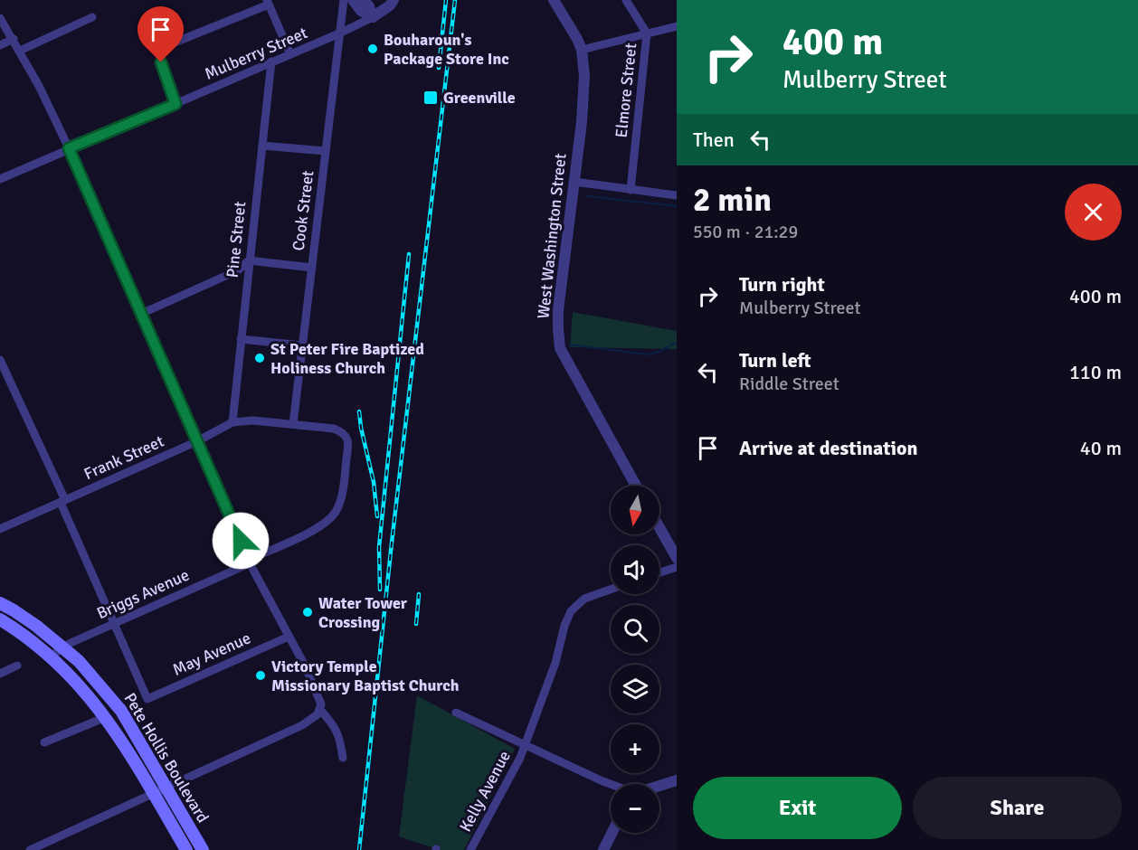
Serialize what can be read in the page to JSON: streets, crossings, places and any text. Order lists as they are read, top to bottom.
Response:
{
  "streets": {
    "main road": ["Pete Hollis Boulevard"],
    "street": [
      "Mulberry Street",
      "Elmore Street",
      "Cook Street",
      "West Washington Street",
      "Pine Street",
      "Frank Street",
      "Briggs Avenue",
      "May Avenue",
      "Kelly Avenue"
    ]
  },
  "crossings": [
    ["Mulberry Street", "Cook Street"],
    ["Mulberry Street", "Pine Street"],
    ["Cook Street", "Frank Street"],
    ["Cook Street", "Briggs Avenue"],
    ["Pine Street", "Frank Street"],
    ["Frank Street", "Briggs Avenue"],
    ["Briggs Avenue", "May Avenue"],
    ["Briggs Avenue", "Pete Hollis Boulevard"]
  ],
  "places": {
    "other": [
      "Bouharoun's Package Store Inc",
      "St Peter Fire Baptized Holiness Church",
      "Water Tower Crossing",
      "Victory Temple Missionary Baptist Church"
    ],
    "transit": ["Greenville"]
  },
  "north": "bottom",
  "page": {
    "turn": ["400 m", "Mulberry Street"],
    "then": "Then",
    "heading": ["2 min", "550 m · 21:29"],
    "list": [
      {
        "name": "Turn right",
        "note": "Mulberry Street",
        "value": "400 m"
      },
      {
        "name": "Turn left",
        "note": "Riddle Street",
        "value": "110 m"
      },
      {
        "name": "Arrive at destination",
        "value": "40 m"
      }
    ],
    "map_buttons": ["+", "−"],
    "buttons": ["Exit", "Share"]
  }
}
